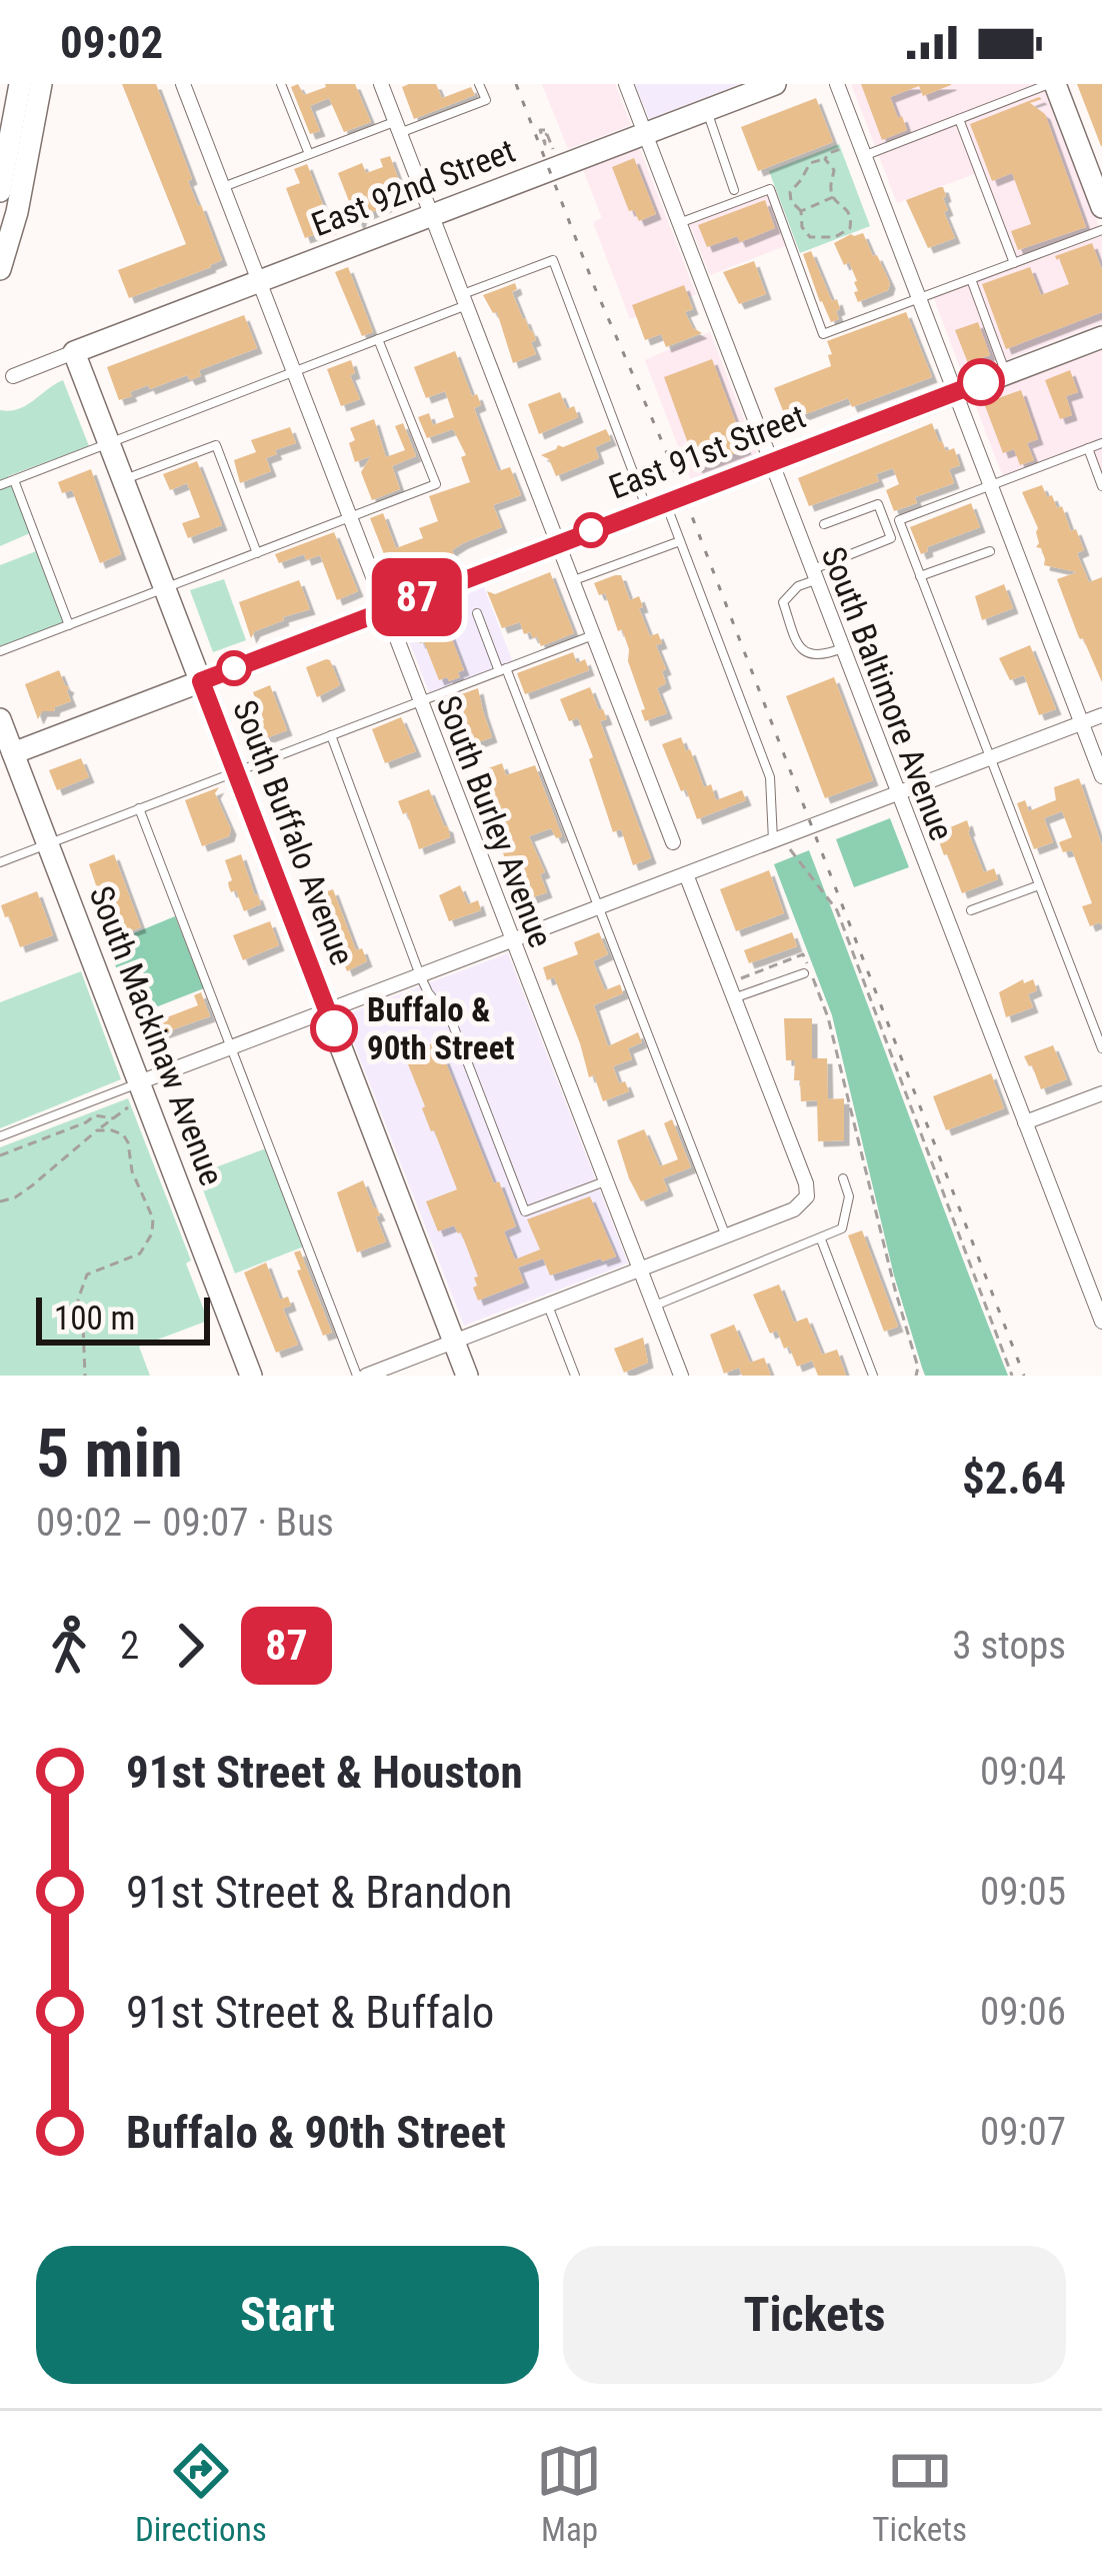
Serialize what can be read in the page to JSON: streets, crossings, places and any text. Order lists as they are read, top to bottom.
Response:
{
  "streets": {
    "street": [
      "East 92nd Street",
      "East 91st Street",
      "South Baltimore Avenue",
      "South Burley Avenue",
      "South Buffalo Avenue",
      "South Mackinaw Avenue"
    ]
  },
  "crossings": [
    ["East 92nd Street", "South Baltimore Avenue"],
    ["East 92nd Street", "South Burley Avenue"],
    ["East 92nd Street", "South Buffalo Avenue"],
    ["East 91st Street", "South Baltimore Avenue"],
    ["East 91st Street", "South Burley Avenue"],
    ["East 91st Street", "South Buffalo Avenue"],
    ["East 91st Street", "South Mackinaw Avenue"]
  ],
  "places": ["Buffalo & 90th Street"],
  "lines": ["bus line 87"],
  "scale_bar": "100 m",
  "page": {
    "status": "09:02",
    "on_map": "87",
    "scale": "100 m",
    "heading": ["5 min", "09:02 – 09:07 · Bus", "$2.64"],
    "legs": ["2", "87", "3 stops"],
    "list": [
      {
        "name": "91st Street & Houston",
        "value": "09:04"
      },
      {
        "name": "91st Street & Brandon",
        "value": "09:05"
      },
      {
        "name": "91st Street & Buffalo",
        "value": "09:06"
      },
      {
        "name": "Buffalo & 90th Street",
        "value": "09:07"
      }
    ],
    "buttons": ["Start", "Tickets"],
    "tabs": ["Directions", "Map", "Tickets"]
  }
}
